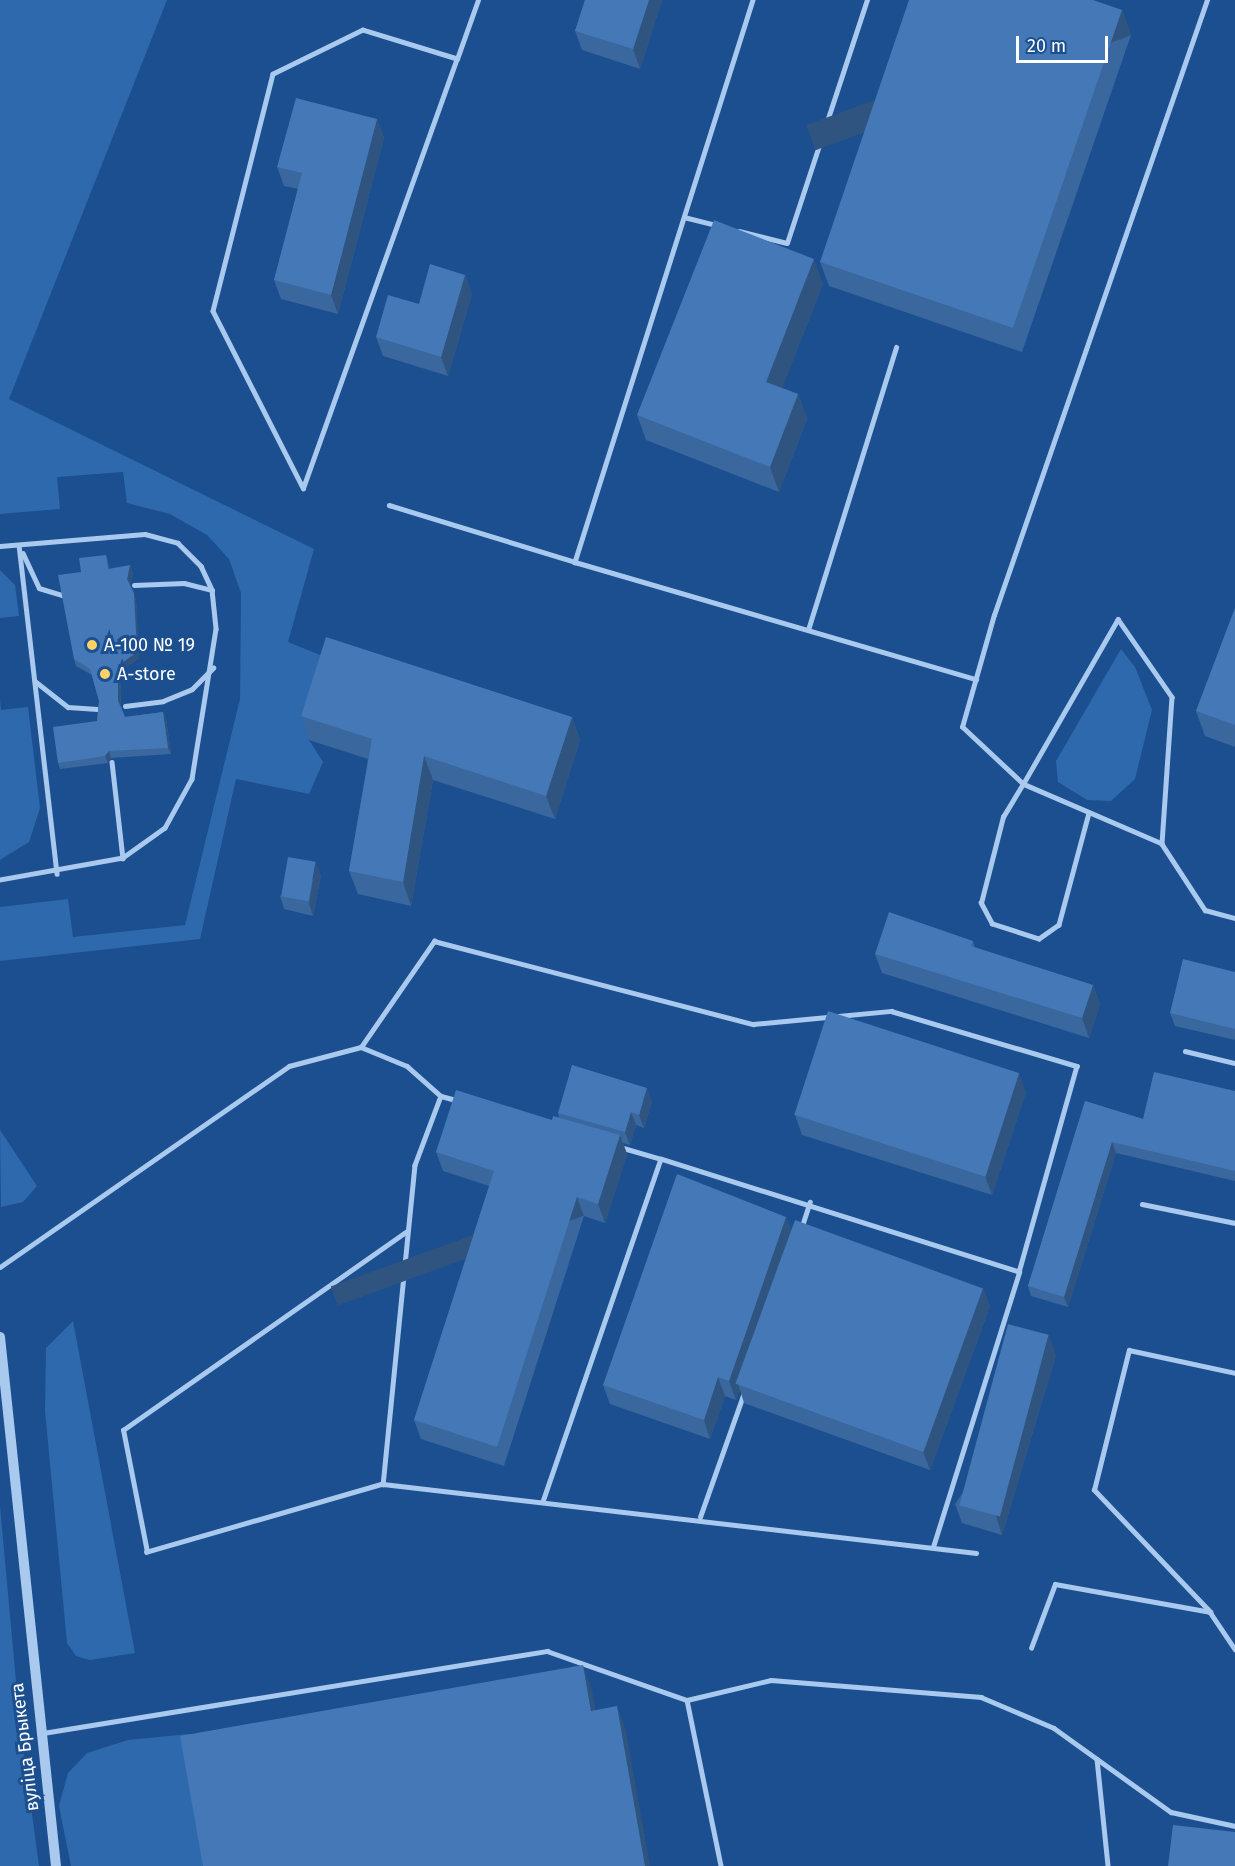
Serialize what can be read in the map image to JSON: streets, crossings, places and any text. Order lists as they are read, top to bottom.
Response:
{
  "streets": {
    "street": ["вуліца Брыкета"]
  },
  "places": ["А-100 № 19", "А-store"],
  "scale_bar": "20 m"
}
